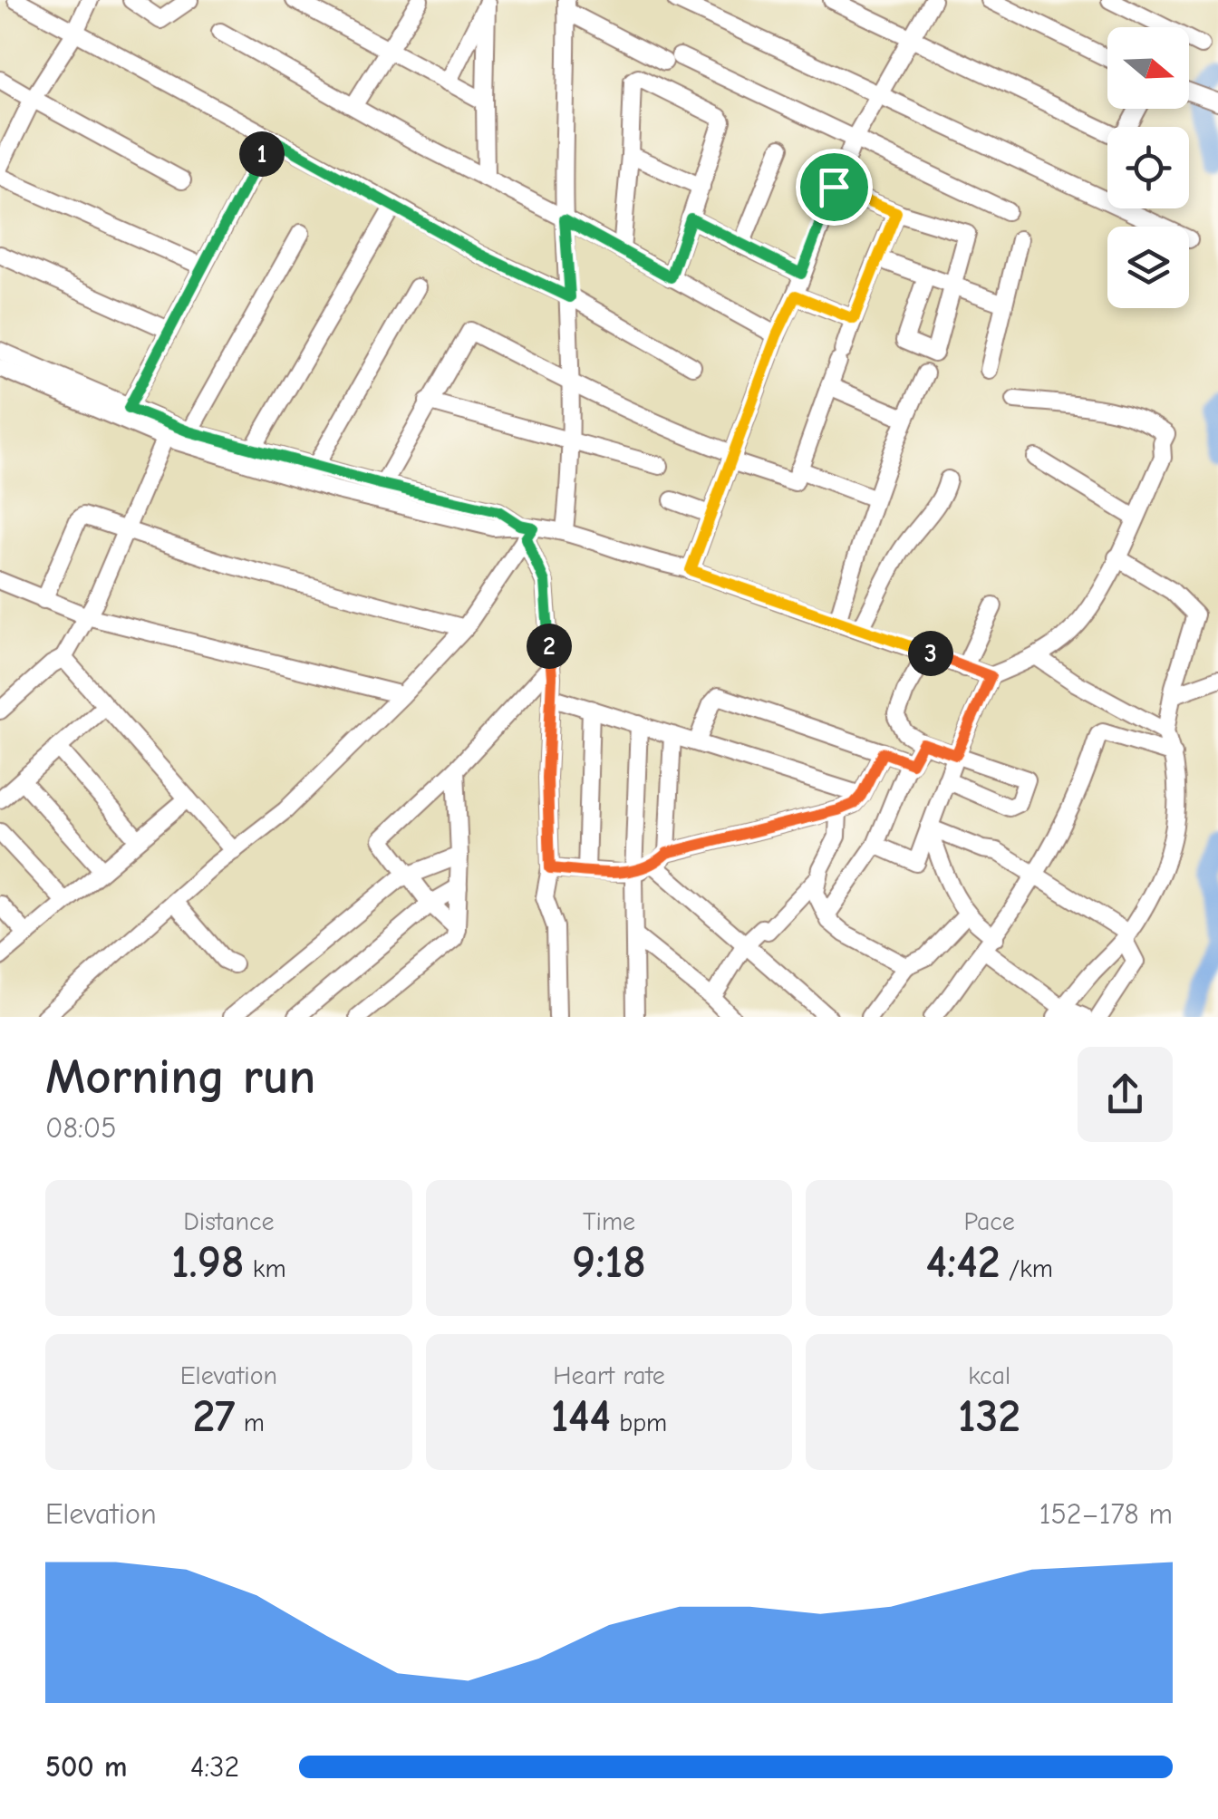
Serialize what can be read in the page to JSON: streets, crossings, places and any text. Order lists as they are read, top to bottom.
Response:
{
  "north": "right",
  "page": {
    "pins": ["1", "2", "3"],
    "heading": ["Morning run", "08:05"],
    "stats": [
      ["Distance", "1.98 km"],
      ["Time", "9:18"],
      ["Pace", "4:42 /km"],
      ["Elevation", "27 m"],
      ["Heart rate", "144 bpm"],
      ["kcal", "132"]
    ],
    "chart": ["Elevation", "152–178 m"],
    "list": [
      {
        "name": "500 m",
        "note": "4:32"
      }
    ]
  }
}
